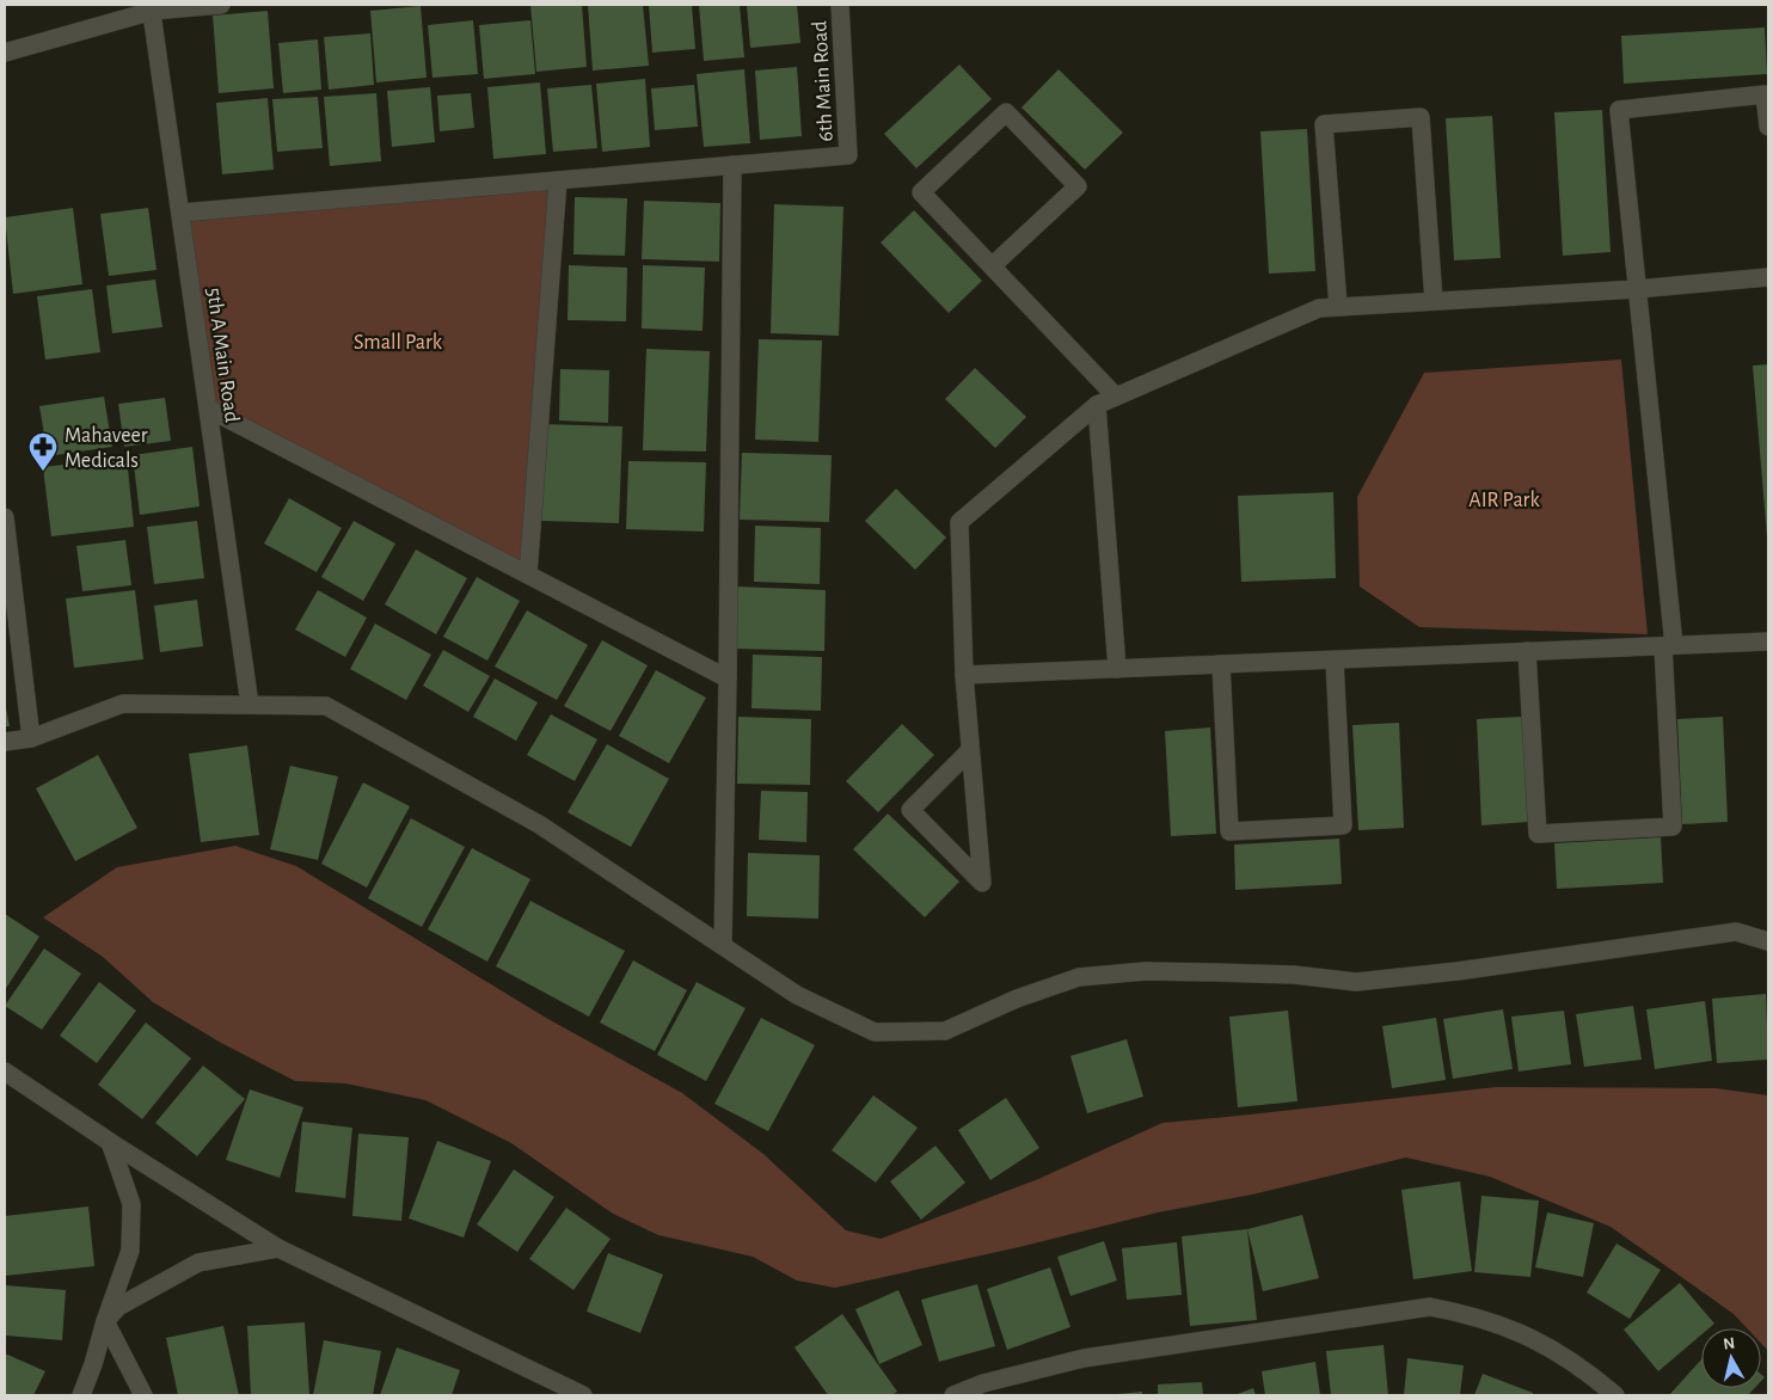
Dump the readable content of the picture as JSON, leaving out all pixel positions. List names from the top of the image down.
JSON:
{
  "streets": {
    "street": ["6th Main Road", "5th A Main Road"]
  },
  "parks": ["Small Park", "AIR Park"],
  "places": {
    "pharmacy": ["Mahaveer Medicals"]
  },
  "north": "top"
}
